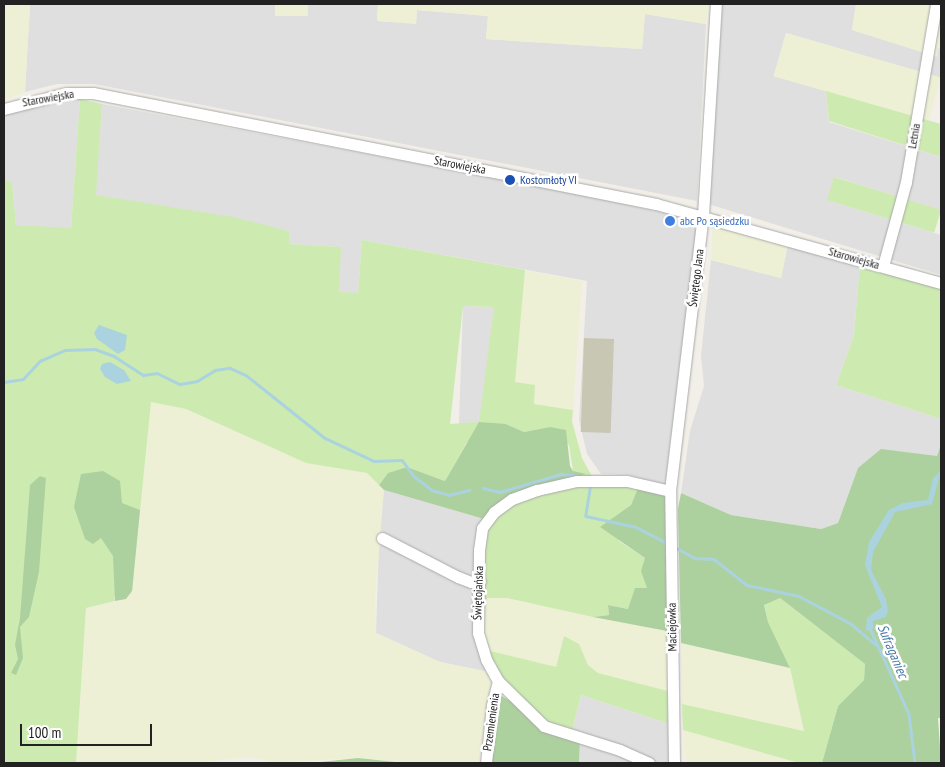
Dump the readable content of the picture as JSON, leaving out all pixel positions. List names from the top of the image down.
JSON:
{
  "streets": {
    "street": [
      "Starowiejska",
      "Letnia",
      "Świętego Jana",
      "Świętojańska",
      "Maciejówka",
      "Przemienienia"
    ]
  },
  "crossings": [
    ["Starowiejska", "Letnia"],
    ["Starowiejska", "Świętego Jana"],
    ["Świętego Jana", "Świętojańska"],
    ["Świętego Jana", "Maciejówka"],
    ["Świętojańska", "Maciejówka"],
    ["Świętojańska", "Przemienienia"]
  ],
  "water": ["Sufraganiec"],
  "places": ["Kostomłoty VI", "abc Po sąsiedzku"],
  "scale_bar": "100 m"
}
